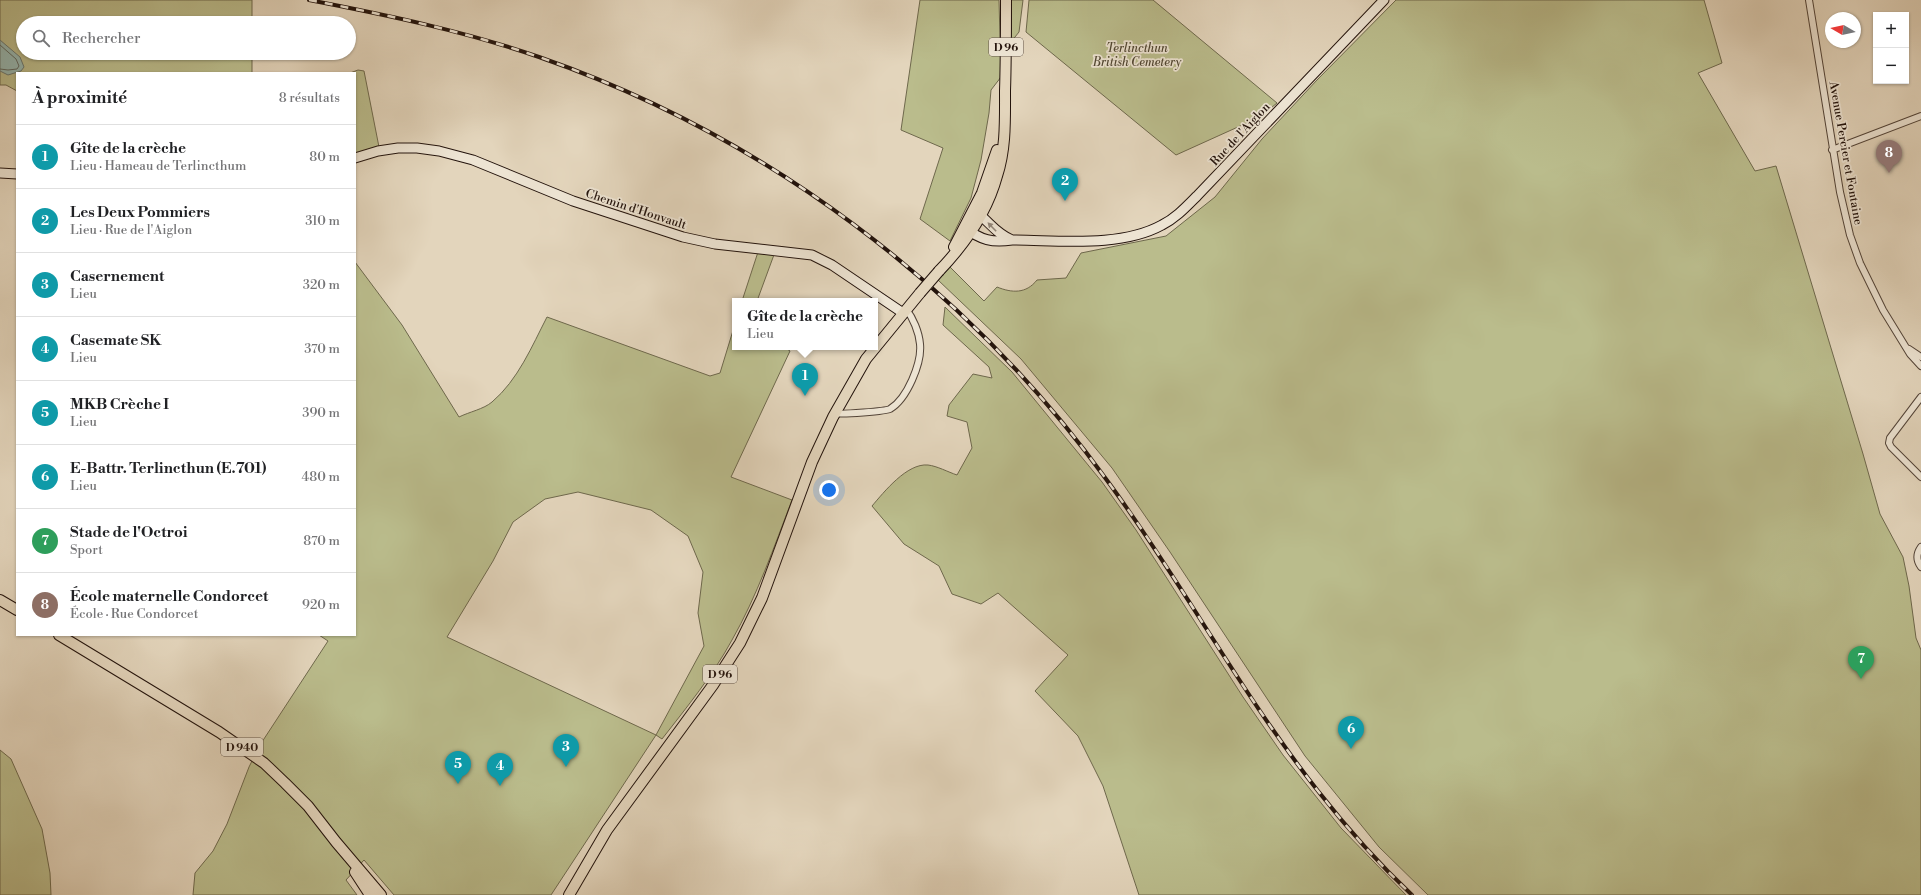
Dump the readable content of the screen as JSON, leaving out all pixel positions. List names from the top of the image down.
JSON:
{
  "streets": {
    "main road": ["D 96", "D 940"],
    "street": ["Rue de l'Aiglon", "Avenue Percier et Fontaine", "Chemin d'Honvault"]
  },
  "crossings": [
    ["D 96", "Rue de l'Aiglon"],
    ["D 96", "Chemin d'Honvault"]
  ],
  "parks": ["Terlincthun British Cemetery"],
  "north": "left",
  "page": {
    "map_buttons": ["+", "−"],
    "search": "Rechercher",
    "heading": ["À proximité", "8 résultats"],
    "list": [
      {
        "mark": "1",
        "name": "Gîte de la crèche",
        "note": "Lieu · Hameau de Terlincthum",
        "value": "80 m"
      },
      {
        "mark": "2",
        "name": "Les Deux Pommiers",
        "note": "Lieu · Rue de l'Aiglon",
        "value": "310 m"
      },
      {
        "mark": "3",
        "name": "Casernement",
        "note": "Lieu",
        "value": "320 m"
      },
      {
        "mark": "4",
        "name": "Casemate SK",
        "note": "Lieu",
        "value": "370 m"
      },
      {
        "mark": "5",
        "name": "MKB Crèche I",
        "note": "Lieu",
        "value": "390 m"
      },
      {
        "mark": "6",
        "name": "E-Battr. Terlincthun (E.701)",
        "note": "Lieu",
        "value": "480 m"
      },
      {
        "mark": "7",
        "name": "Stade de l'Octroi",
        "note": "Sport",
        "value": "870 m"
      },
      {
        "mark": "8",
        "name": "École maternelle Condorcet",
        "note": "École · Rue Condorcet",
        "value": "920 m"
      }
    ],
    "pins": [
      "8",
      "2",
      "1",
      "7",
      "6",
      "3",
      "5",
      "4"
    ],
    "popup": ["Gîte de la crèche", "Lieu"]
  }
}
